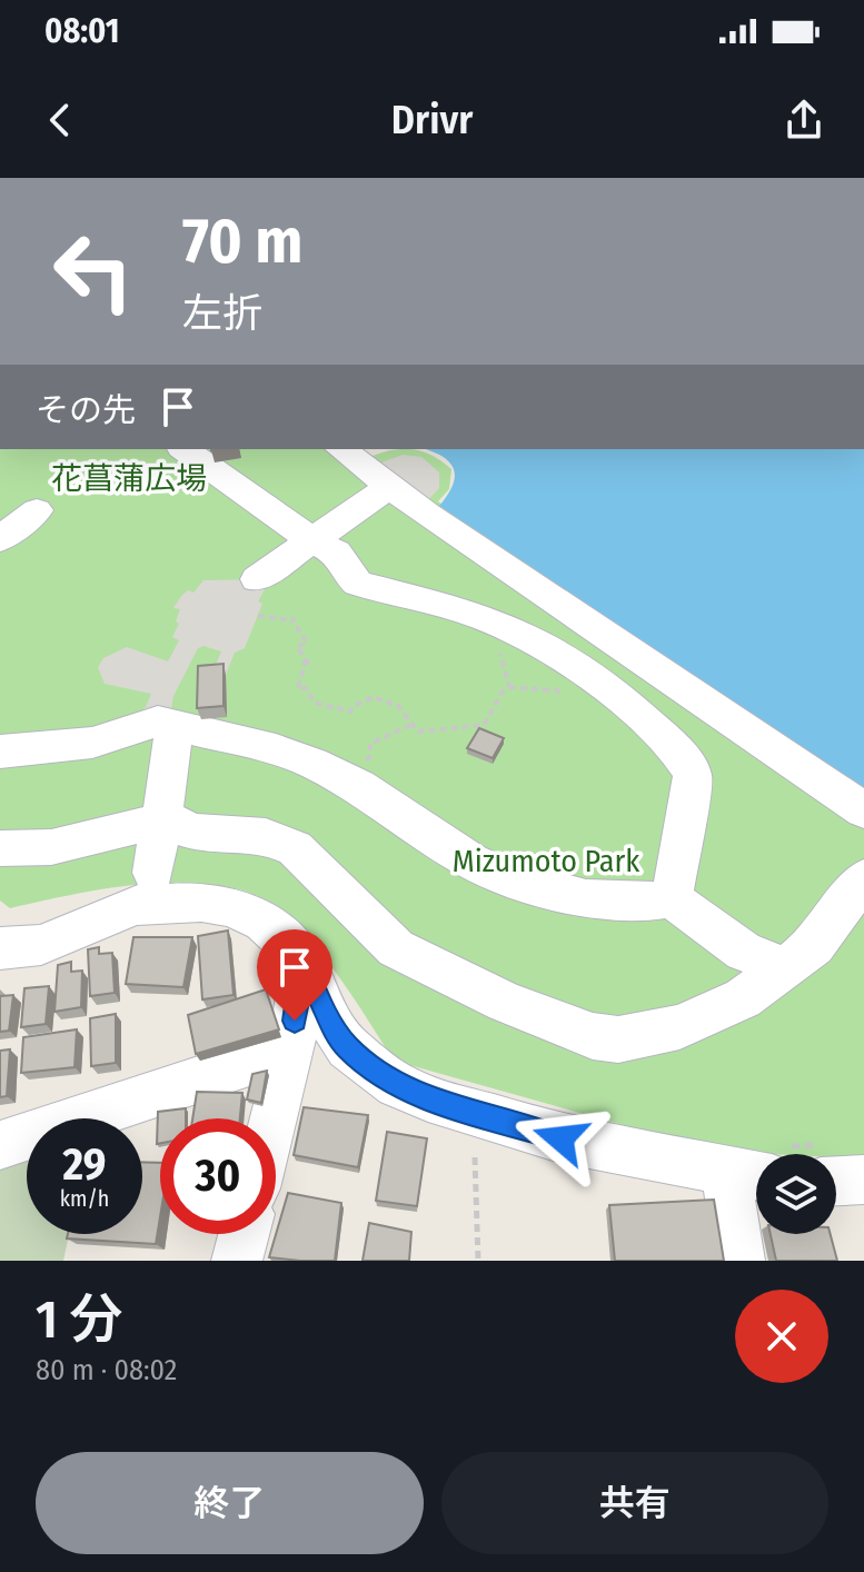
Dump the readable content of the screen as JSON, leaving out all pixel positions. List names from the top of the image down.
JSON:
{
  "parks": ["花菖蒲広場", "Mizumoto Park"],
  "page": {
    "status": "08:01",
    "header": "Drivr",
    "turn": ["70 m", "左折"],
    "then": "その先",
    "speed": "29 km/h",
    "limit": "30",
    "heading": ["1 分", "80 m · 08:02"],
    "buttons": ["終了", "共有"]
  }
}
